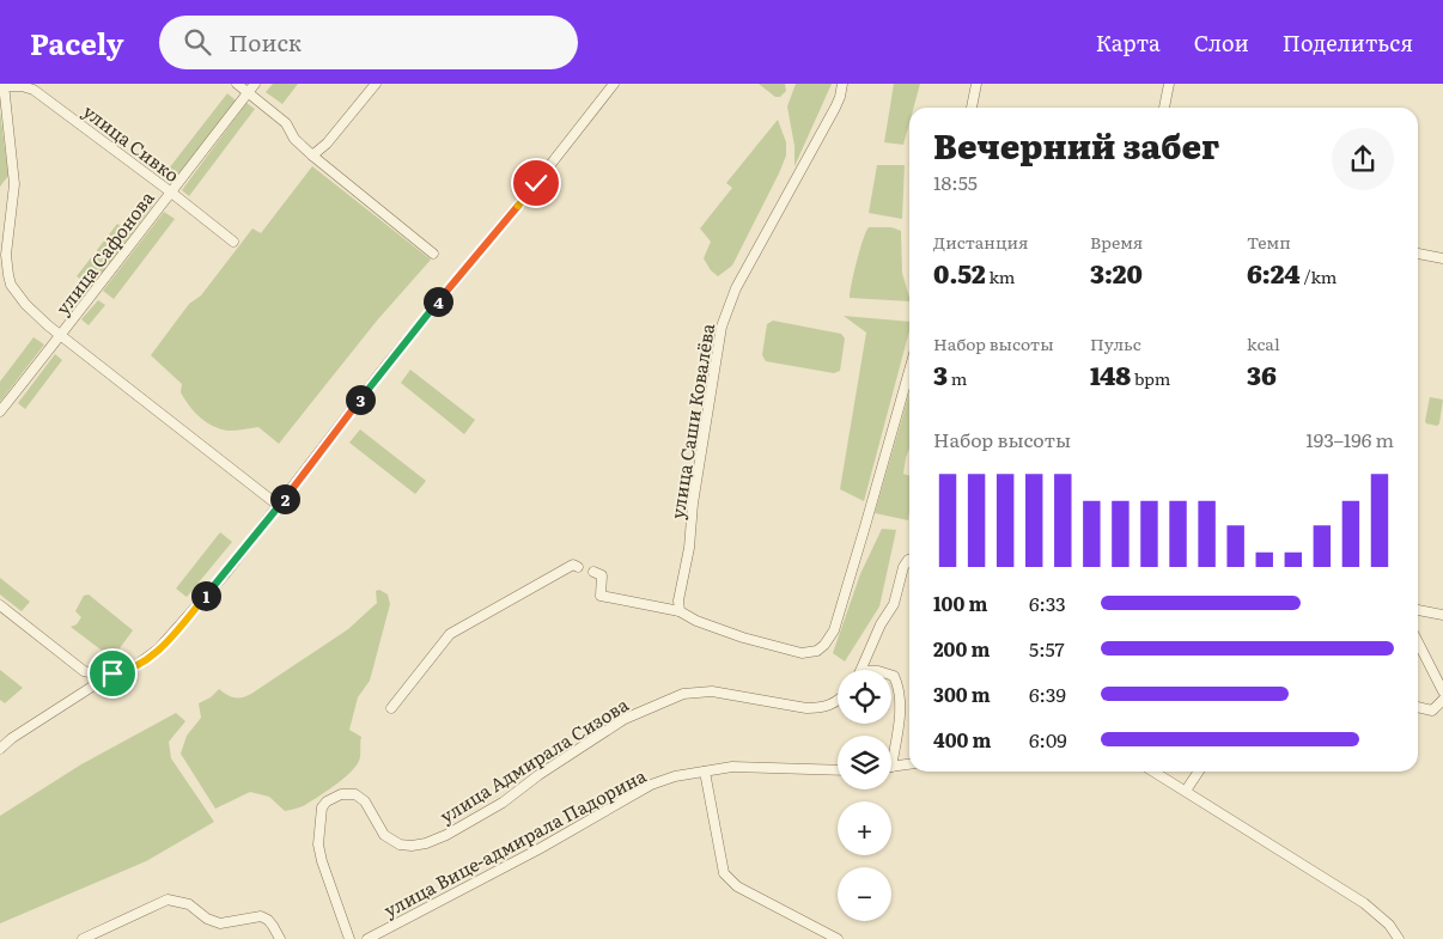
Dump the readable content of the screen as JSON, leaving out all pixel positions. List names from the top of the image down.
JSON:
{
  "streets": {
    "street": [
      "улица Сивко",
      "улица Сафонова",
      "улица Саши Ковалёва",
      "улица Адмирала Сизова",
      "улица Вице-адмирала Падорина"
    ]
  },
  "crossings": [
    ["улица Сивко", "улица Сафонова"]
  ],
  "page": {
    "header": "Pacely",
    "search": "Поиск",
    "nav": ["Карта", "Слои", "Поделиться"],
    "heading": ["Вечерний забег", "18:55"],
    "stats": [
      ["Дистанция", "0.52 km"],
      ["Время", "3:20"],
      ["Темп", "6:24 /km"],
      ["Набор высоты", "3 m"],
      ["Пульс", "148 bpm"],
      ["kcal", "36"]
    ],
    "pins": [
      "4",
      "3",
      "2",
      "1"
    ],
    "chart": ["Набор высоты", "193–196 m"],
    "list": [
      {
        "name": "100 m",
        "note": "6:33"
      },
      {
        "name": "200 m",
        "note": "5:57"
      },
      {
        "name": "300 m",
        "note": "6:39"
      },
      {
        "name": "400 m",
        "note": "6:09"
      }
    ],
    "map_buttons": ["+", "−"]
  }
}
